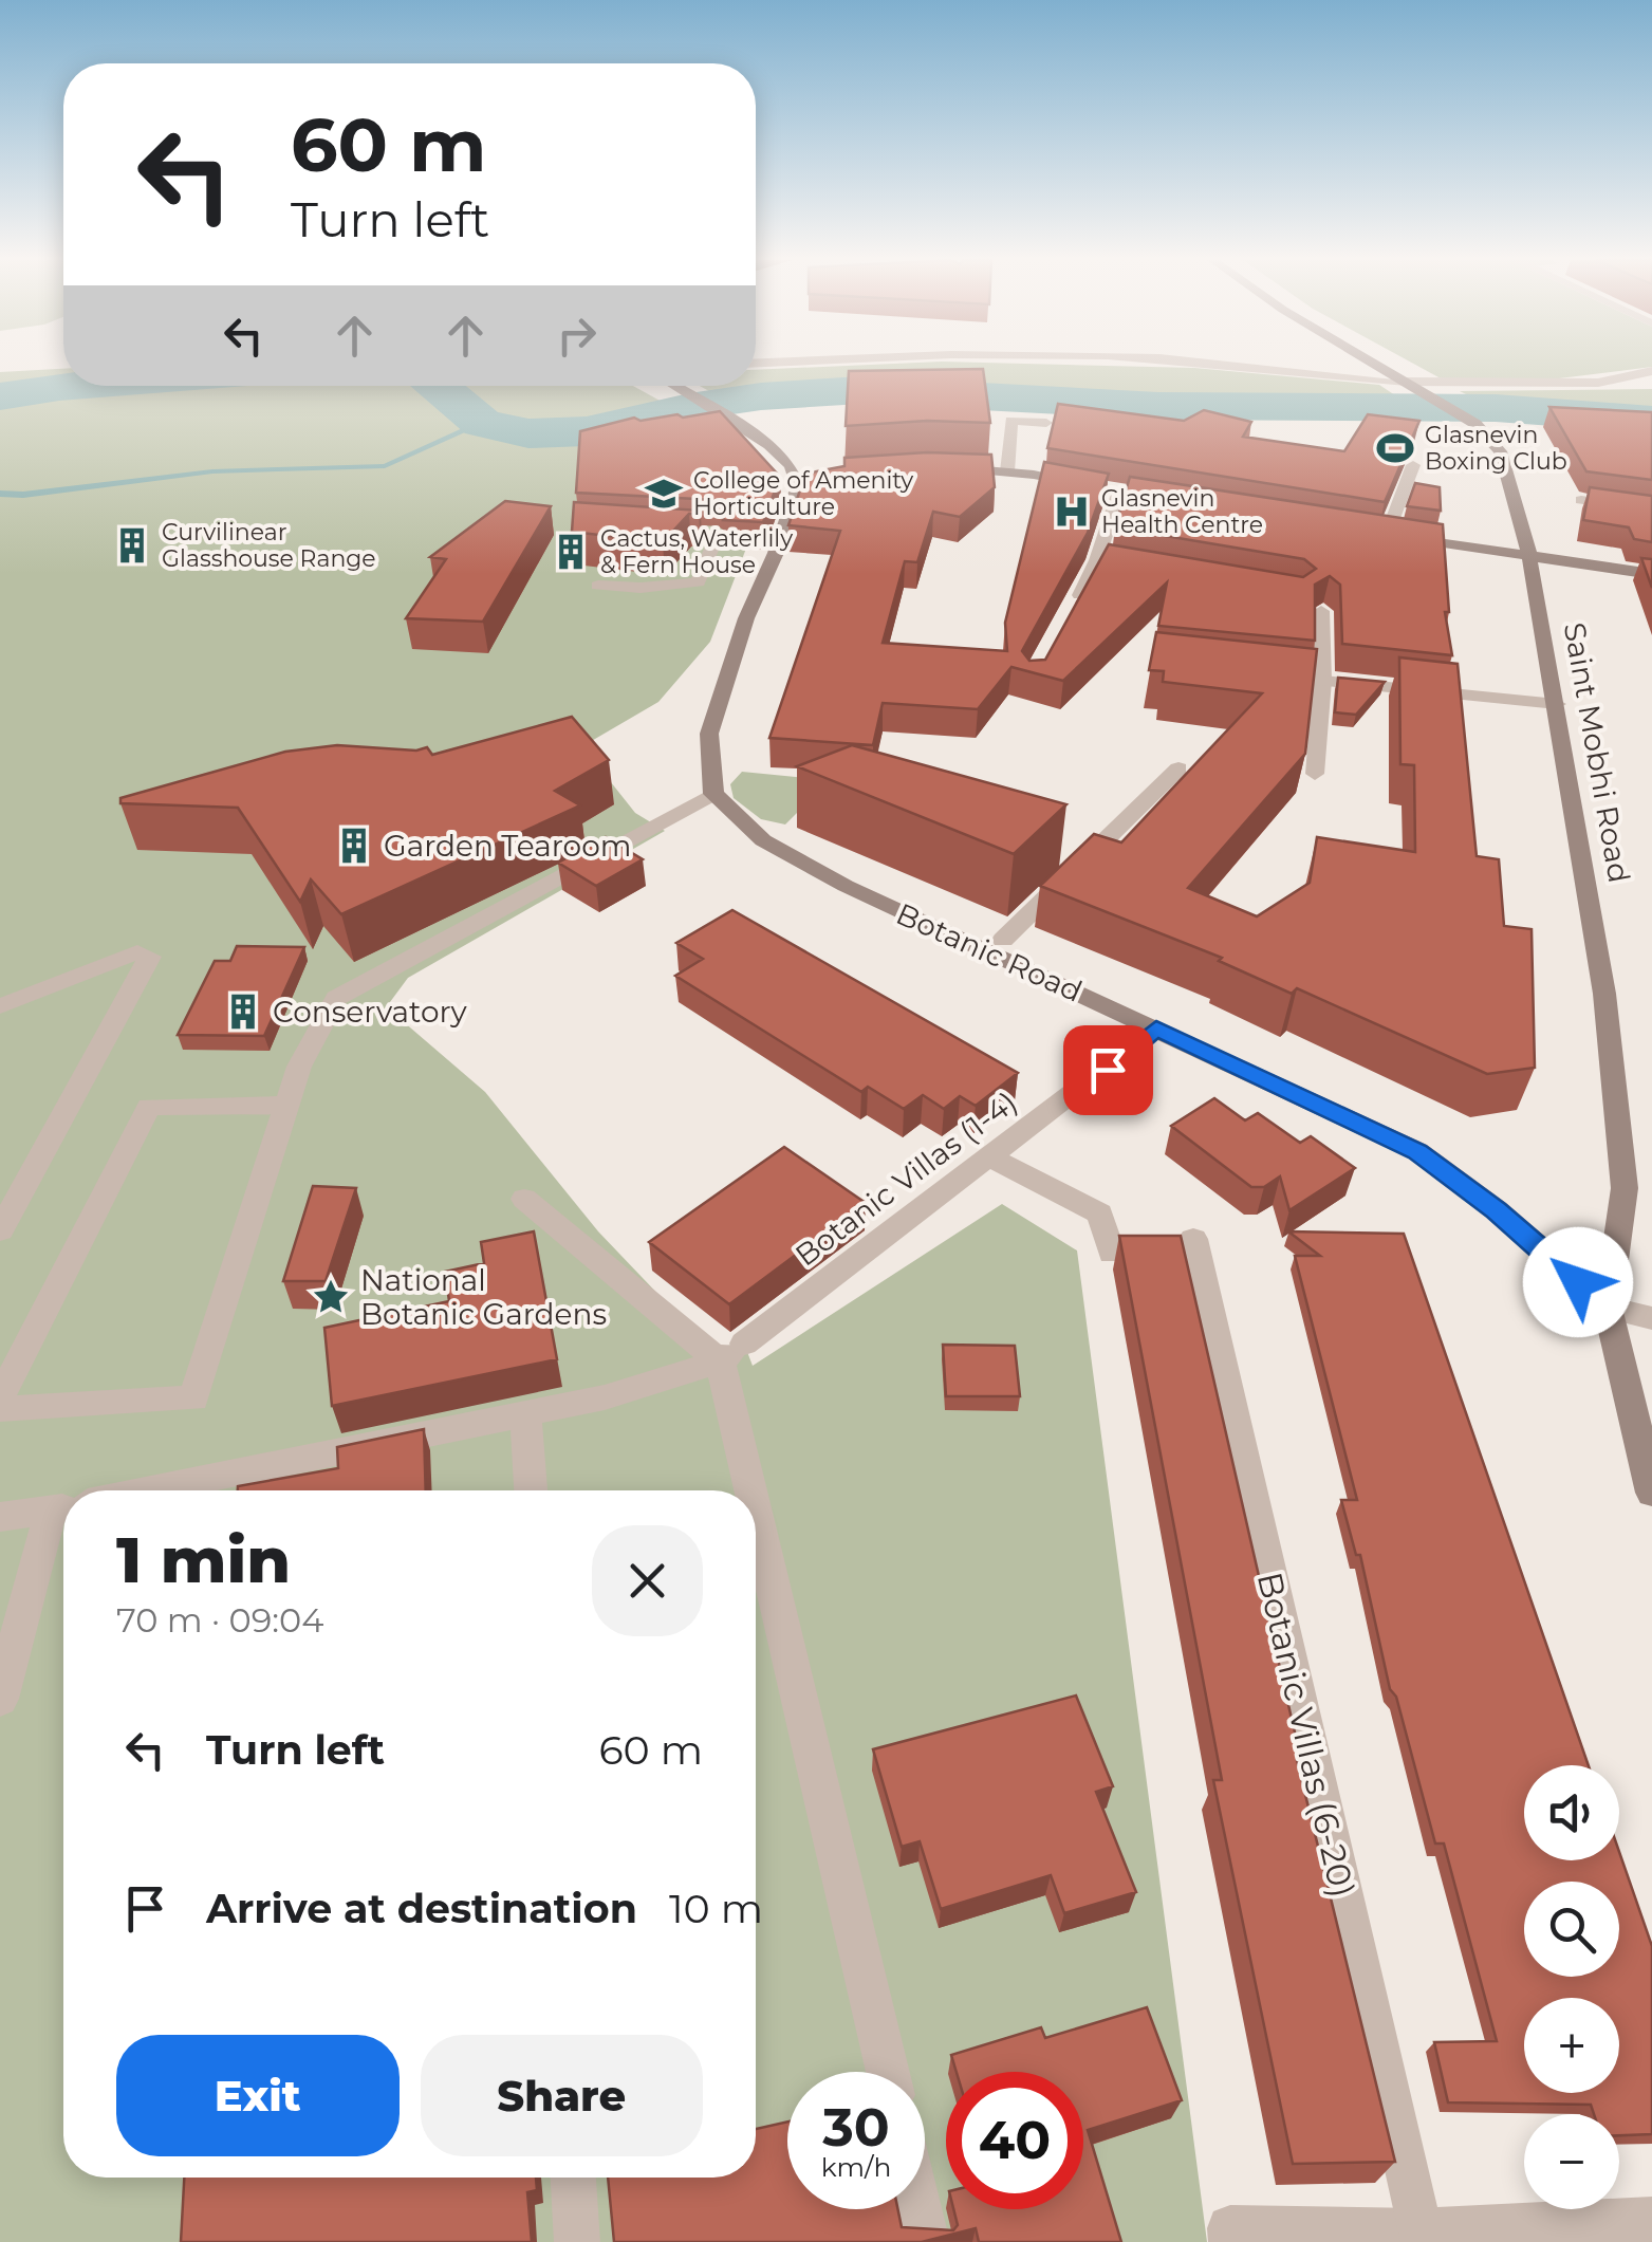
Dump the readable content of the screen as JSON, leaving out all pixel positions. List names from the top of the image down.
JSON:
{
  "streets": {
    "street": [
      "Saint Mobhi Road",
      "Botanic Road",
      "Botanic Villas (1-4)",
      "Botanic Villas (6-20)"
    ]
  },
  "crossings": [
    ["Saint Mobhi Road", "Botanic Road"],
    ["Botanic Road", "Botanic Villas (1-4)"]
  ],
  "places": {
    "sports": ["Glasnevin Boxing Club"],
    "school or university": ["College of Amenity Horticulture"],
    "hospital": ["Glasnevin Health Centre"],
    "building": [
      "Curvilinear Glasshouse Range",
      "Cactus, Waterlily & Fern House",
      "Garden Tearoom",
      "Conservatory"
    ],
    "place": ["National Botanic Gardens"]
  },
  "page": {
    "turn": ["60 m", "Turn left"],
    "heading": ["1 min", "70 m · 09:04"],
    "list": [
      {
        "name": "Turn left",
        "value": "60 m"
      },
      {
        "name": "Arrive at destination",
        "value": "10 m"
      }
    ],
    "map_buttons": ["+", "−"],
    "buttons": ["Exit", "Share"],
    "speed": "30 km/h",
    "limit": "40"
  }
}
